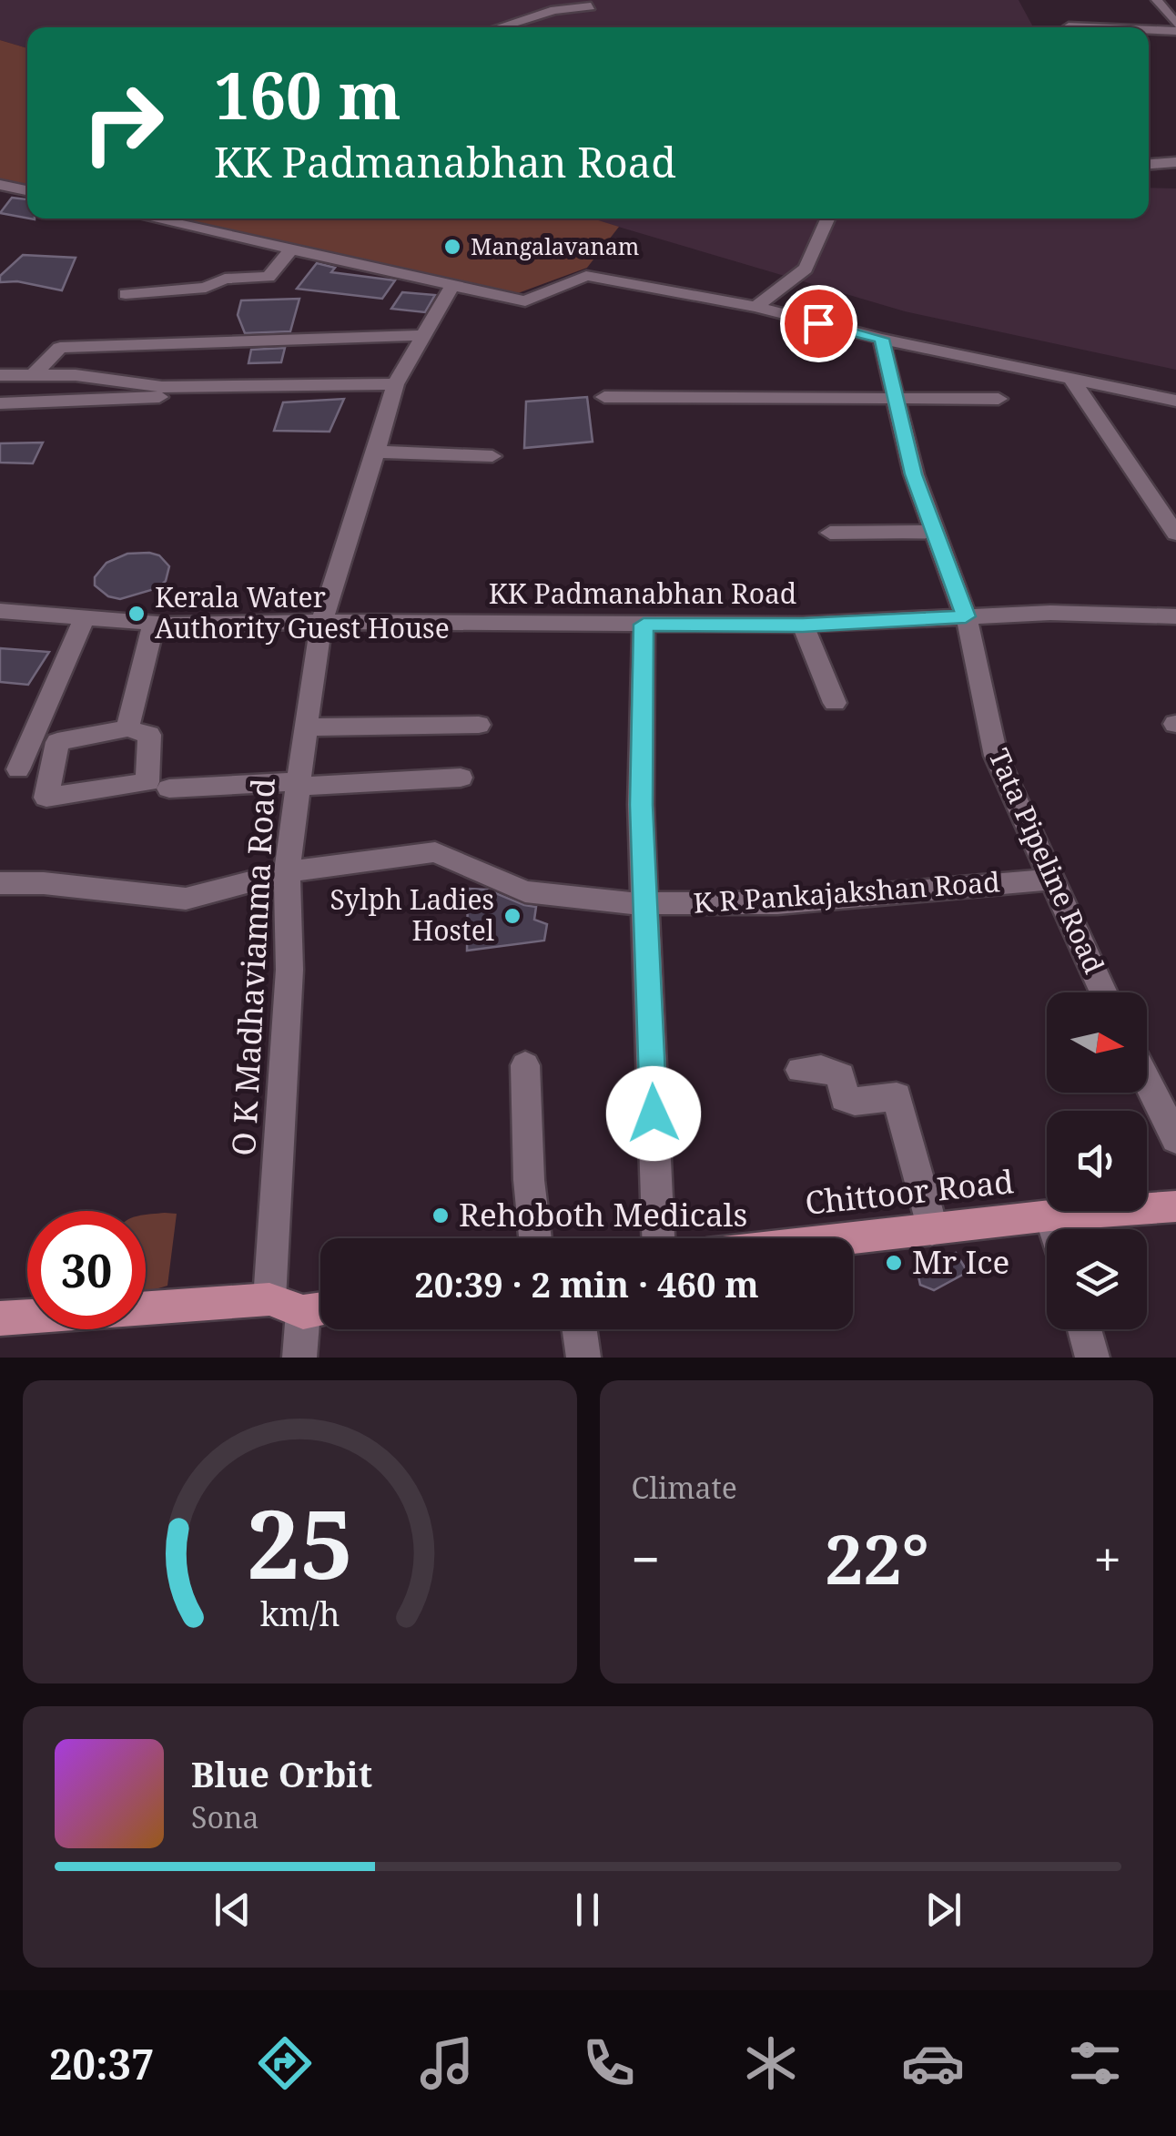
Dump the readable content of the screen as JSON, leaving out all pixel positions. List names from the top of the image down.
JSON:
{
  "streets": {
    "main road": ["Chittoor Road"],
    "street": [
      "KK Padmanabhan Road",
      "Tata Pipeline Road",
      "K R Pankajakshan Road",
      "O K Madhaviamma Road"
    ]
  },
  "crossings": [
    ["KK Padmanabhan Road", "Tata Pipeline Road"],
    ["KK Padmanabhan Road", "O K Madhaviamma Road"],
    ["Tata Pipeline Road", "K R Pankajakshan Road"],
    ["K R Pankajakshan Road", "O K Madhaviamma Road"]
  ],
  "places": [
    "Mangalavanam",
    "Kerala Water Authority Guest House",
    "Sylph Ladies Hostel",
    "Rehoboth Medicals",
    "Mr Ice"
  ],
  "north": "right",
  "page": {
    "turn": ["160 m", "KK Padmanabhan Road"],
    "limit": "30",
    "trip": "20:39 · 2 min · 460 m",
    "tile": "Climate",
    "heat": ["−", "22°", "+"],
    "song": ["Blue Orbit", "Sona"],
    "tabs": "20:37",
    "gauge": ["25", "km/h"]
  }
}
